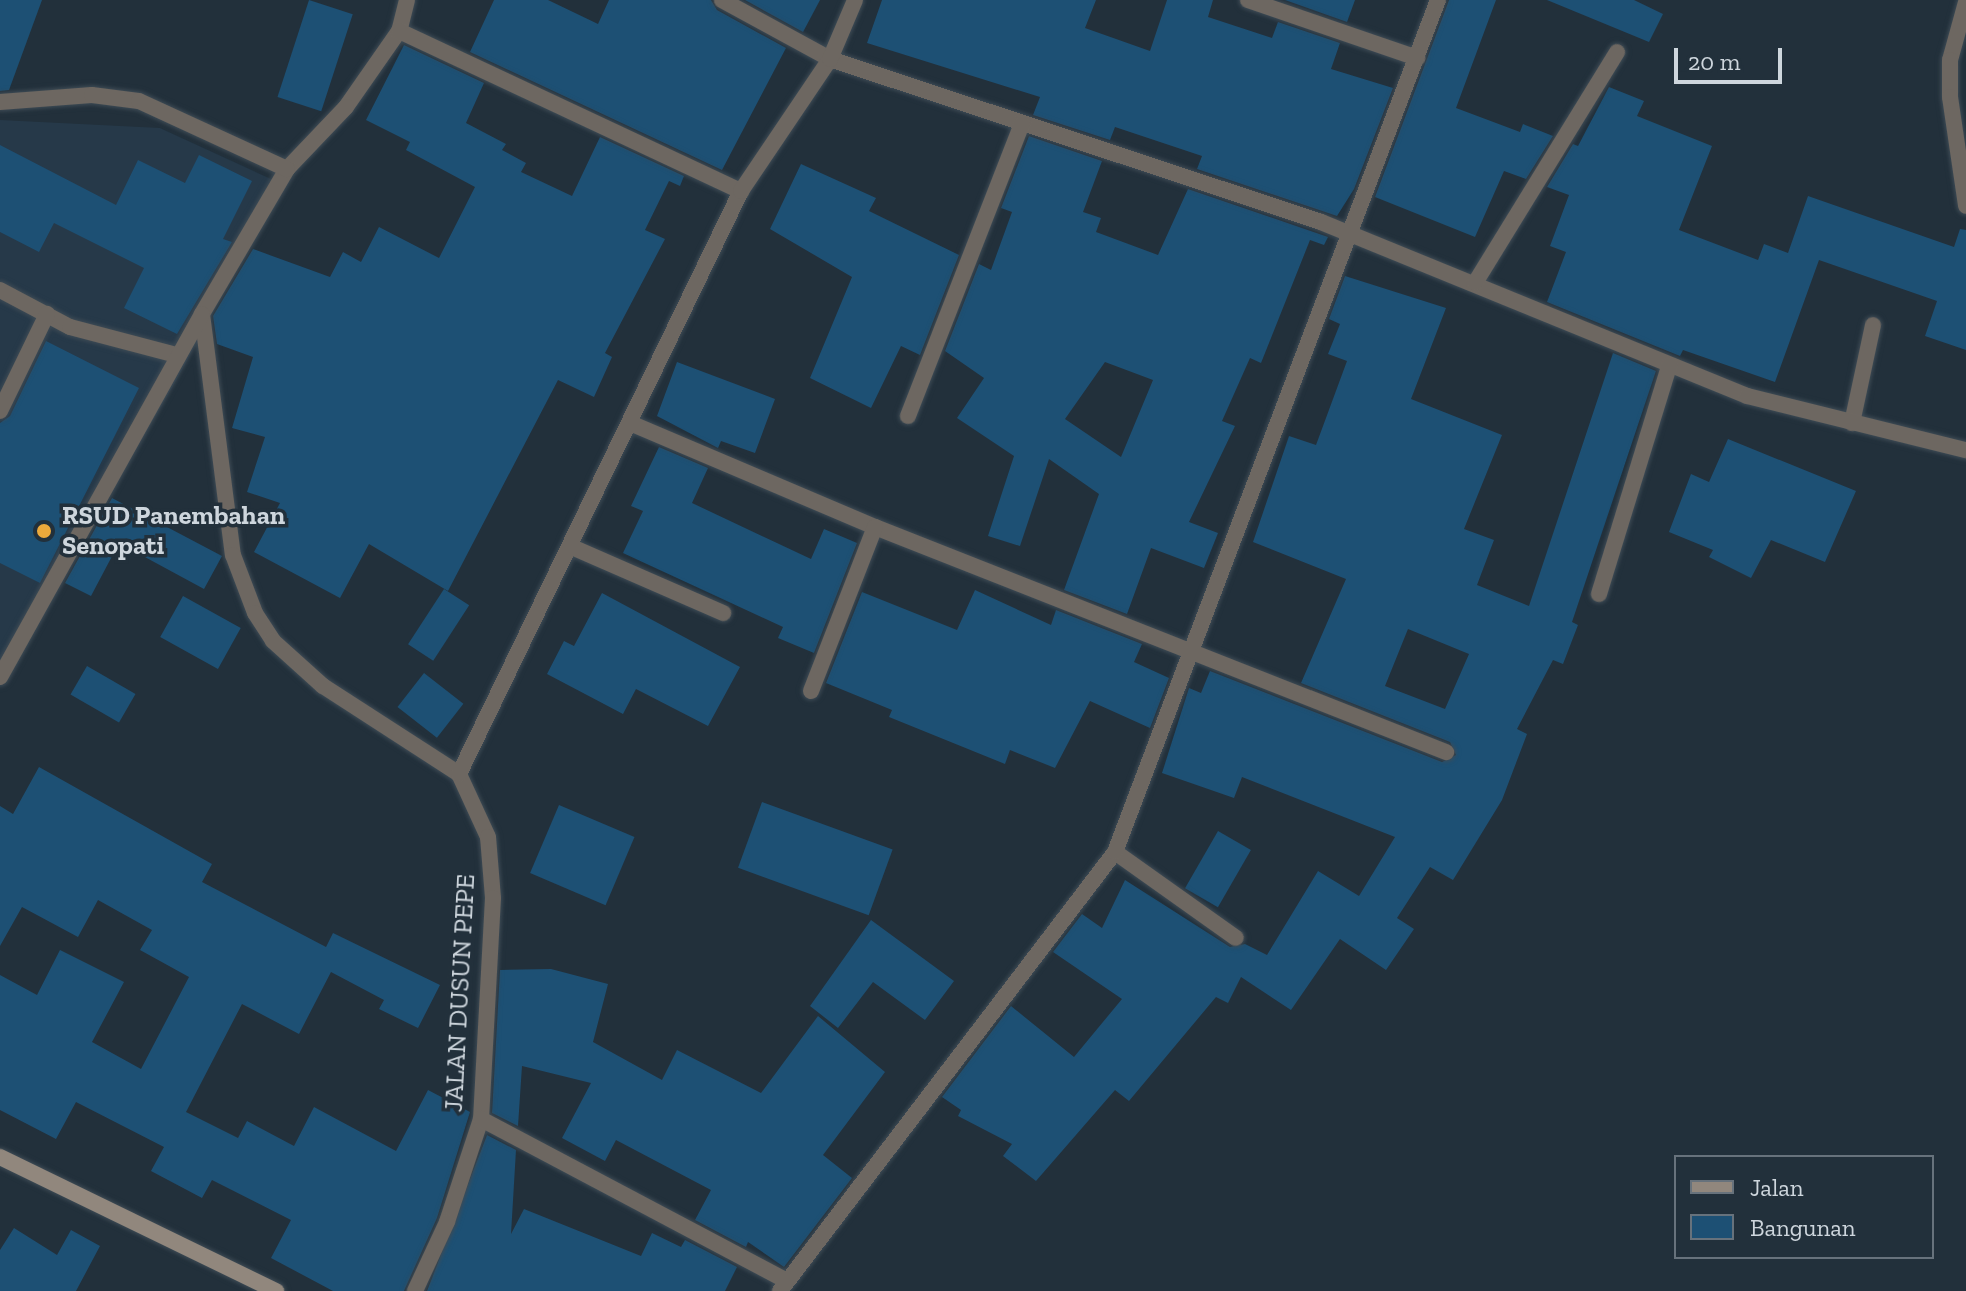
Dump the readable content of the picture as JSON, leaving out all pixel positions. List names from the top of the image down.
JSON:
{
  "streets": {
    "street": ["JALAN DUSUN PEPE"]
  },
  "places": ["RSUD Panembahan Senopati"],
  "legend": ["Jalan", "Bangunan"],
  "scale_bar": "20 m"
}
